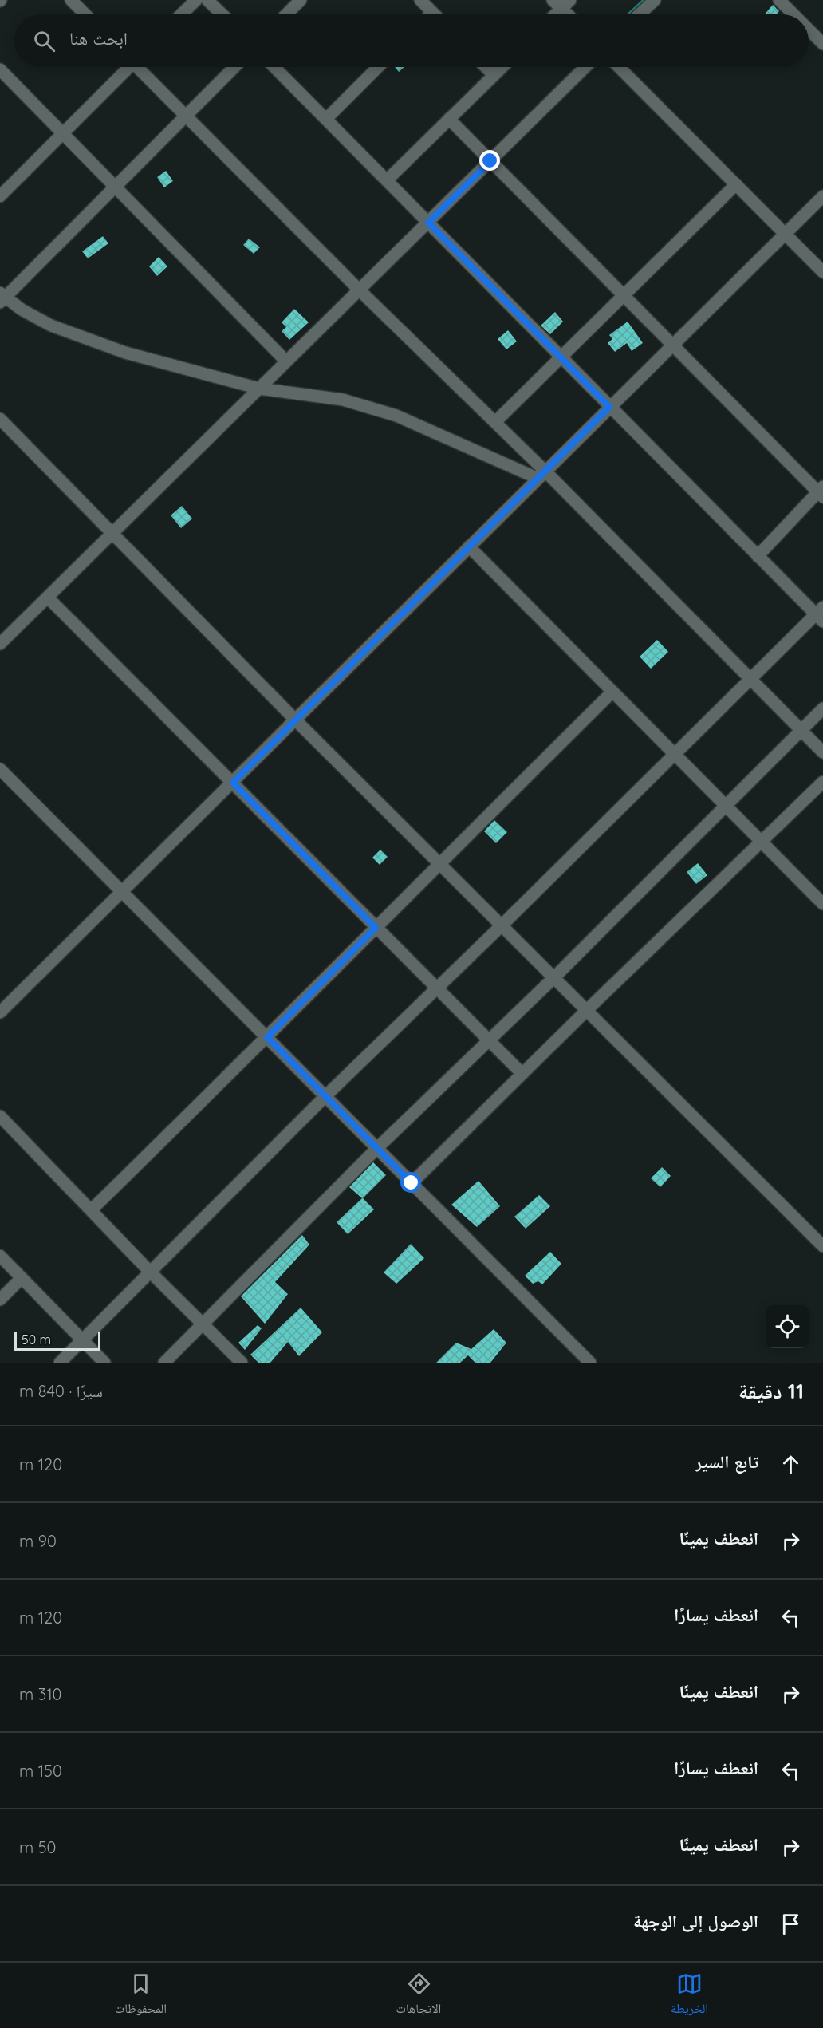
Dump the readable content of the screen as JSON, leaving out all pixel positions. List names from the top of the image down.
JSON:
{
  "scale_bar": "50 m",
  "page": {
    "search": "ابحث هنا",
    "scale": "50 m",
    "heading": ["11 دقيقة", "سيرًا · 840 m"],
    "list": [
      ["تابع السير", "120 m"],
      ["انعطف يمينًا", "90 m"],
      ["انعطف يسارًا", "120 m"],
      ["انعطف يمينًا", "310 m"],
      ["انعطف يسارًا", "150 m"],
      ["انعطف يمينًا", "50 m"],
      "الوصول إلى الوجهة"
    ],
    "nav": ["الخريطة", "الاتجاهات", "المحفوظات"]
  }
}
